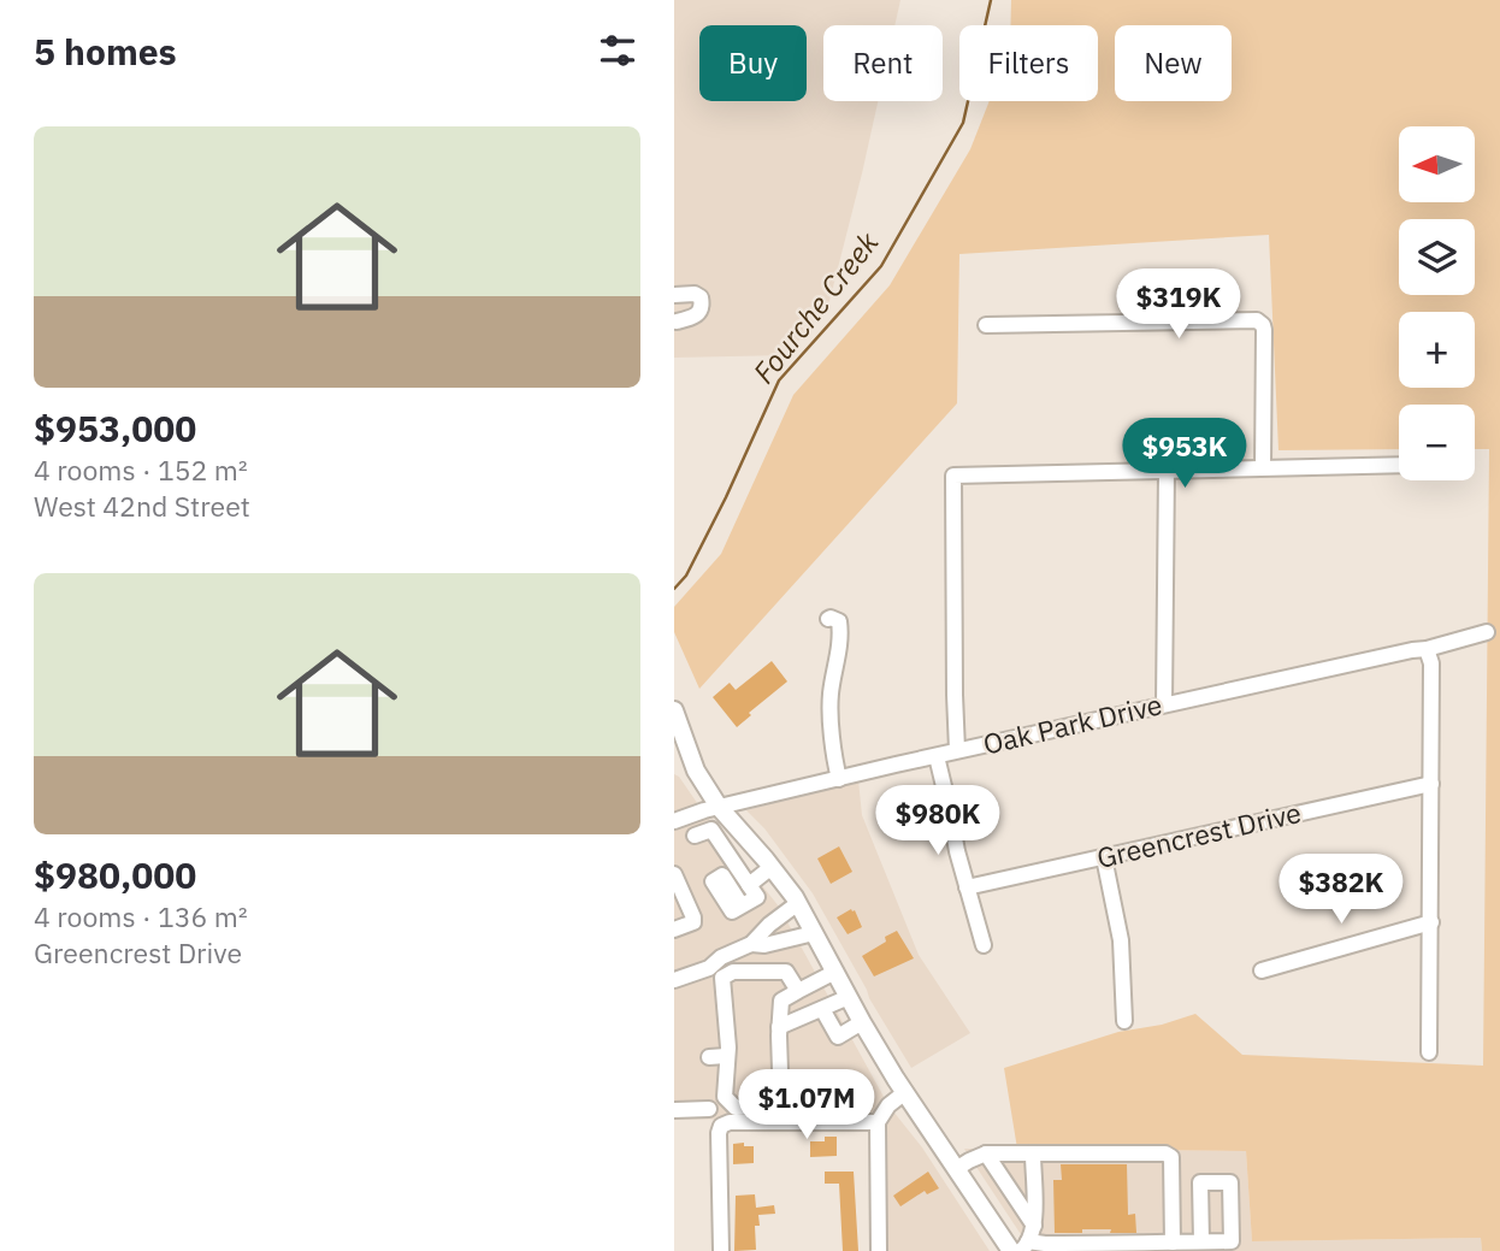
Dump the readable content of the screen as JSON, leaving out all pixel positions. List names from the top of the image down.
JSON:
{
  "streets": {
    "street": ["Oak Park Drive", "Greencrest Drive"]
  },
  "water": ["Fourche Creek"],
  "north": "left",
  "page": {
    "heading": "5 homes",
    "chip": [
      "Buy",
      "Rent",
      "Filters",
      "New"
    ],
    "list": [
      {
        "name": "$953,000",
        "note": "4 rooms · 152 m² · West 42nd Street"
      },
      {
        "name": "$980,000",
        "note": "4 rooms · 136 m² · Greencrest Drive"
      }
    ],
    "map_buttons": ["+", "−"],
    "price": [
      "$319K",
      "$953K",
      "$980K",
      "$382K",
      "$1.07M"
    ]
  }
}
